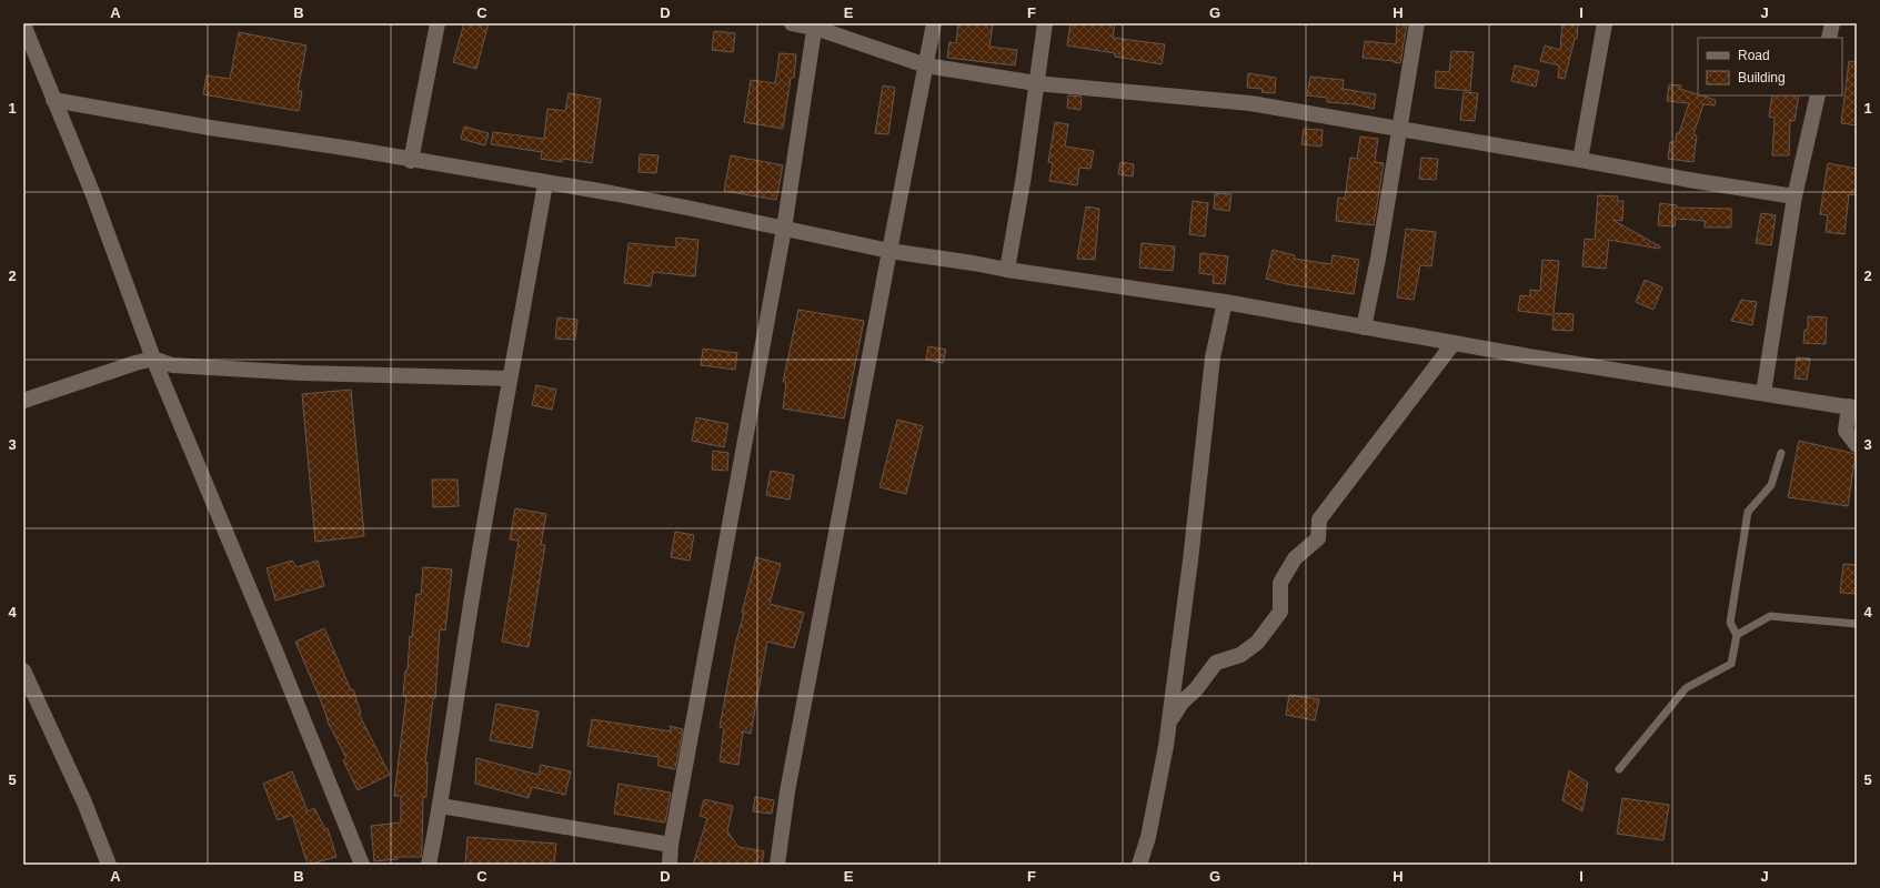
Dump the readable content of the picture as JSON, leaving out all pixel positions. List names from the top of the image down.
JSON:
{
  "legend": ["Road", "Building"],
  "grid": {
    "columns": [
      "A",
      "B",
      "C",
      "D",
      "E",
      "F",
      "G",
      "H",
      "I",
      "J"
    ],
    "rows": [
      "1",
      "2",
      "3",
      "4",
      "5"
    ]
  }
}
